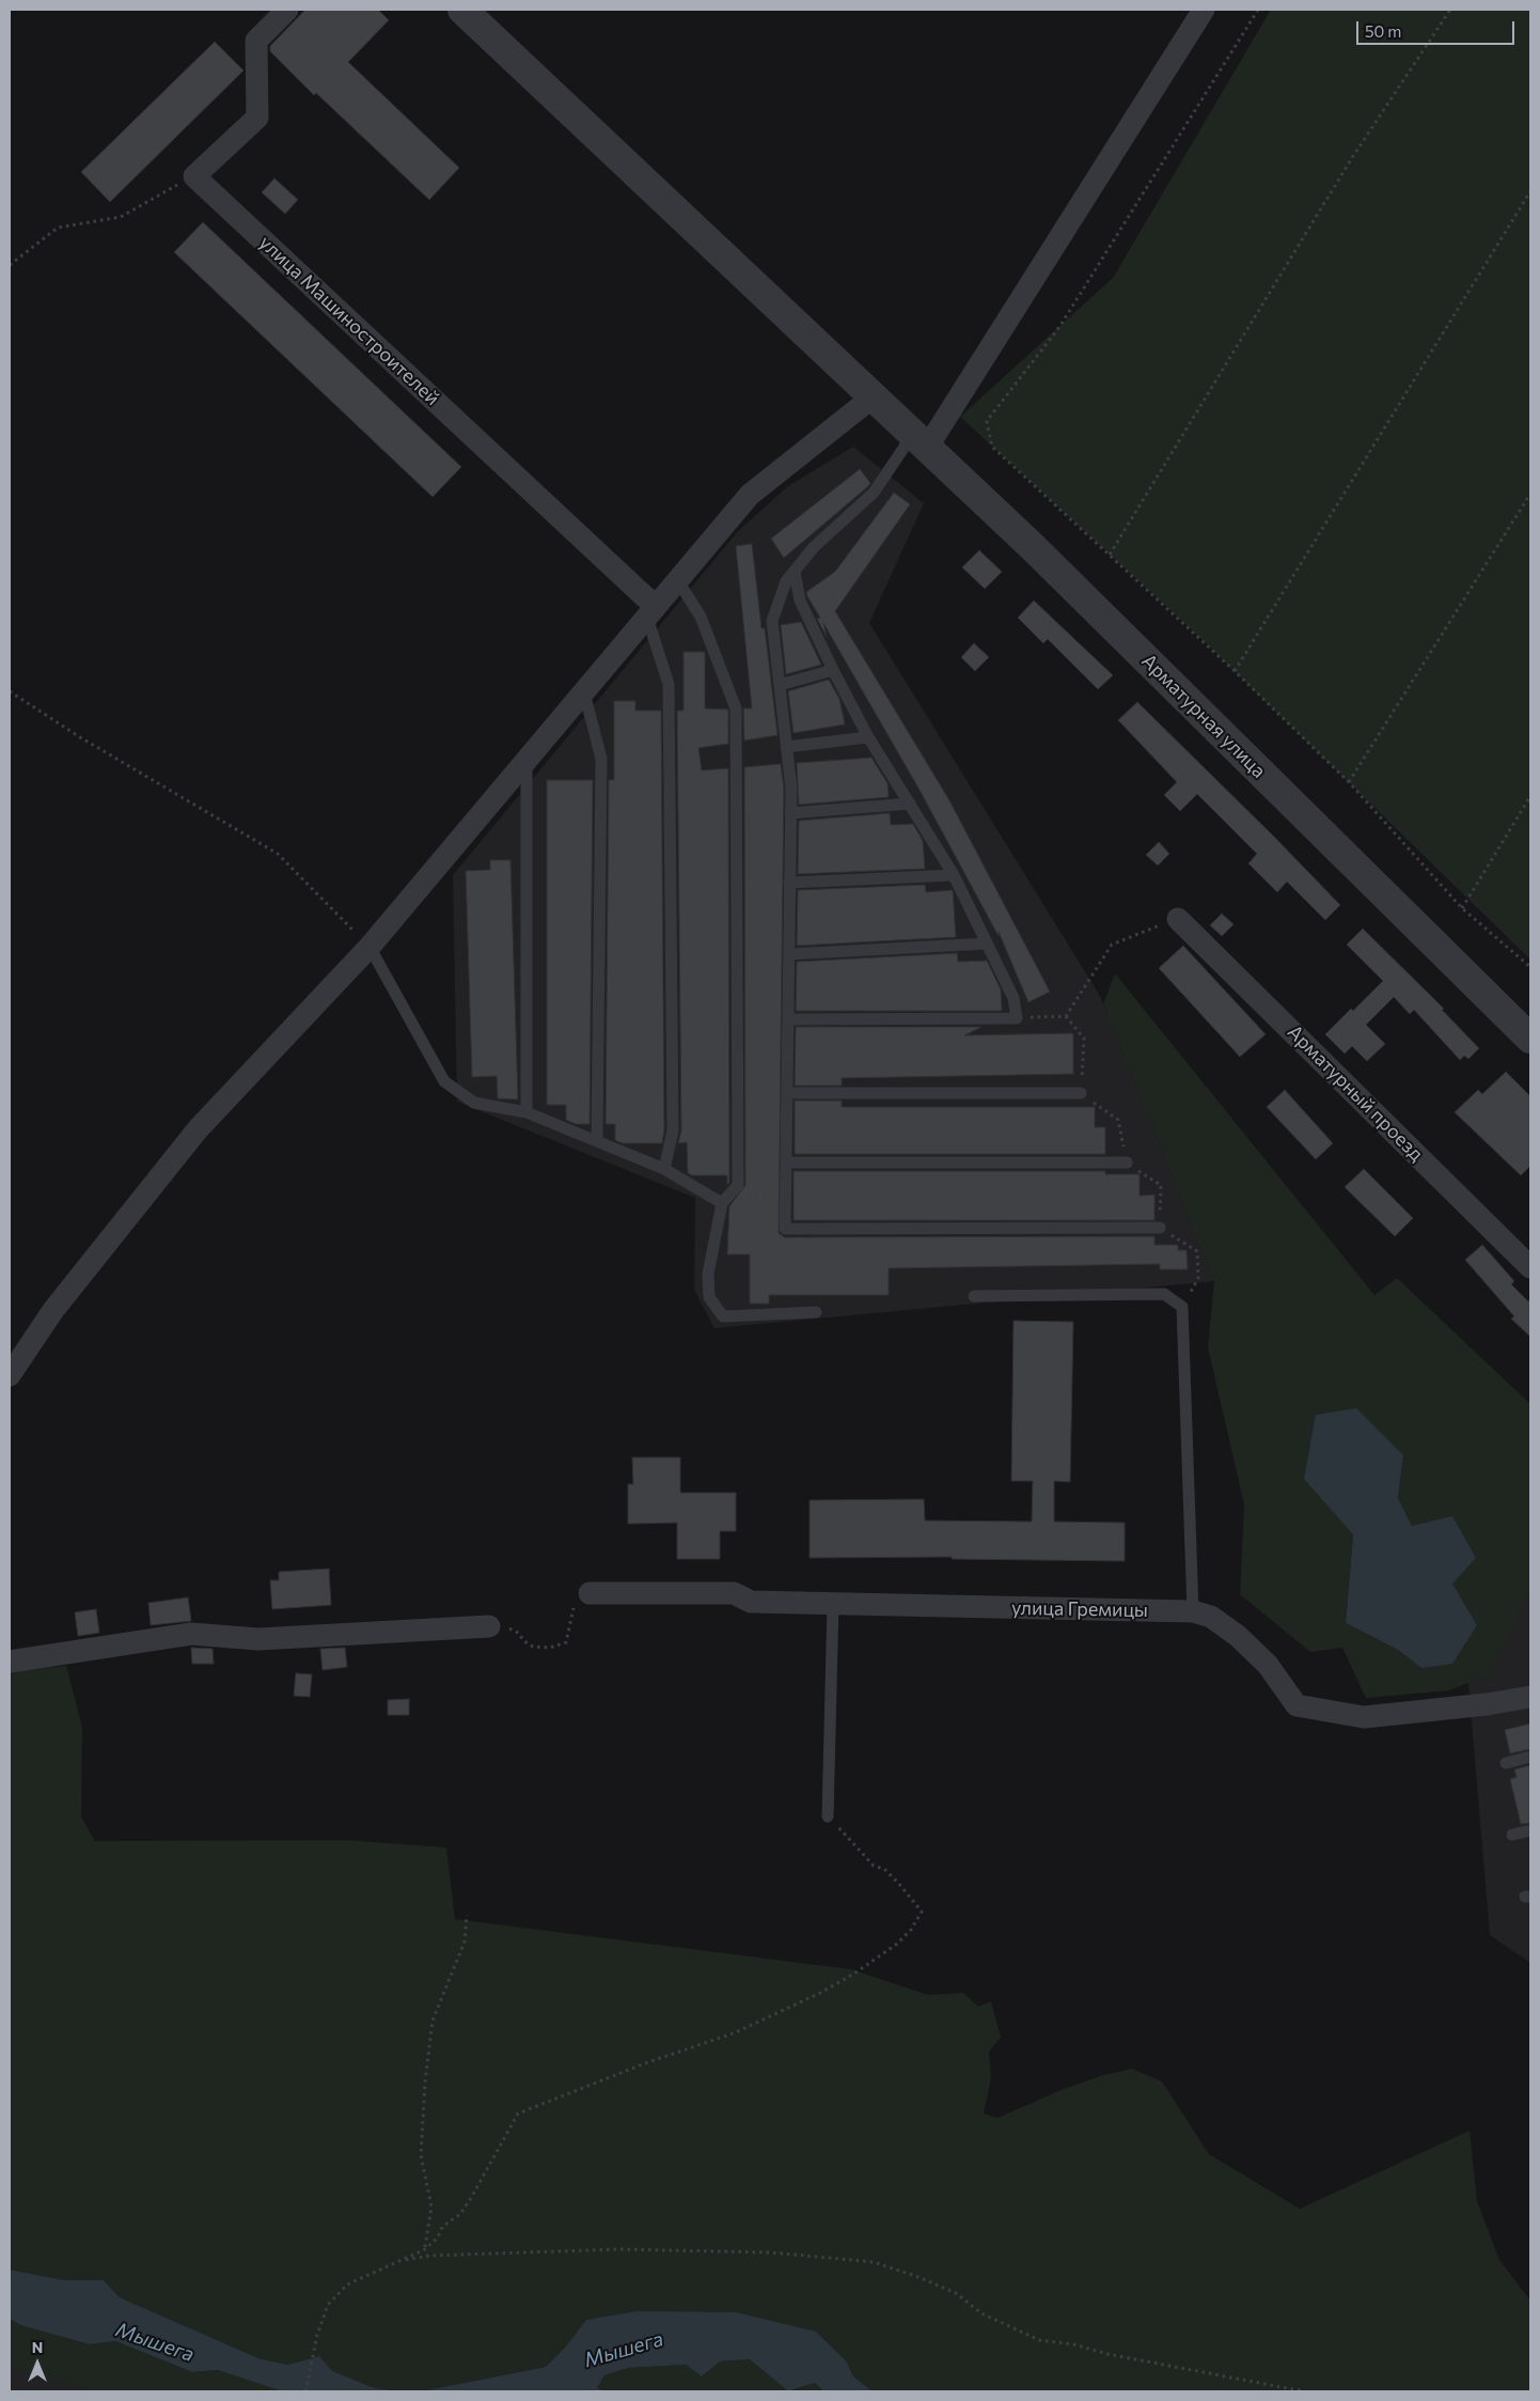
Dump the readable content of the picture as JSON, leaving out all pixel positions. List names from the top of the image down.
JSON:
{
  "streets": {
    "street": [
      "улица Машиностроителей",
      "Арматурная улица",
      "Арматурный проезд",
      "улица Гремицы"
    ]
  },
  "water": ["Мышега"],
  "scale_bar": "50 m",
  "north": "top"
}
